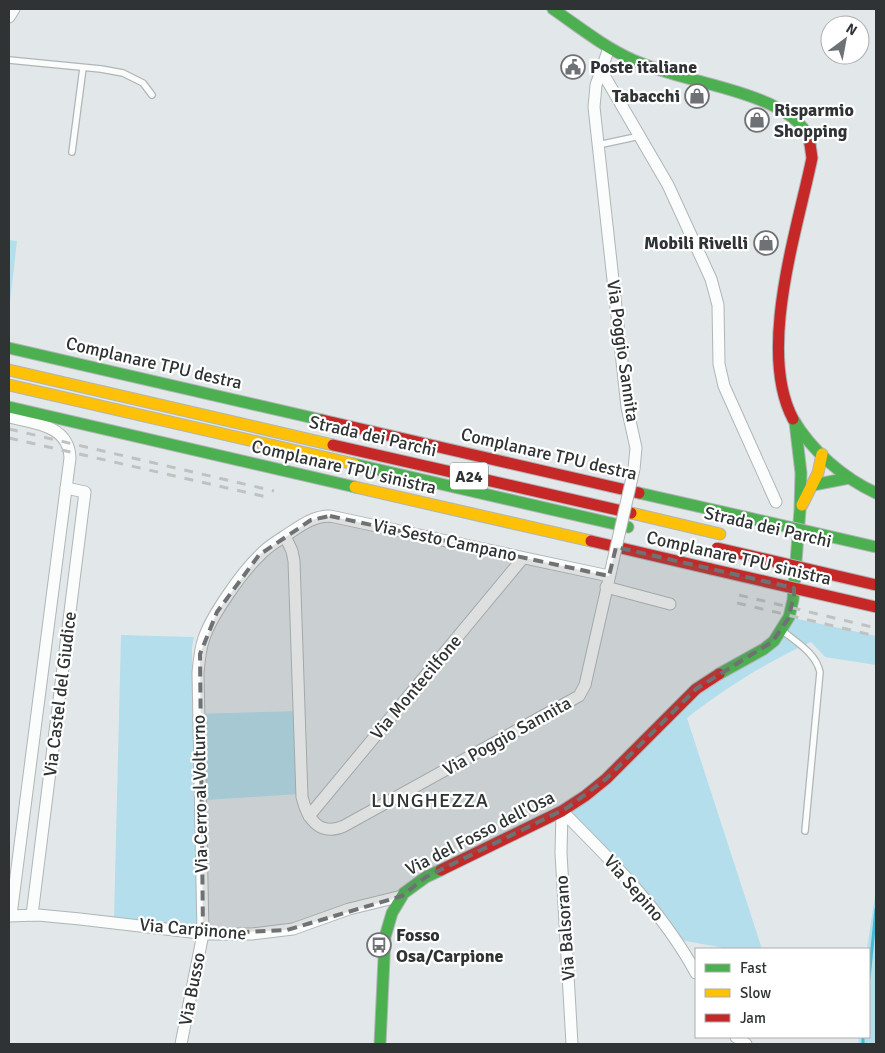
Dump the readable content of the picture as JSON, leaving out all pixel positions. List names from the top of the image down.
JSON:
{
  "streets": {
    "main road": [
      "Complanare TPU destra",
      "Strada dei Parchi",
      "Complanare TPU sinistra",
      "A24",
      "Via del Fosso dell'Osa"
    ],
    "street": [
      "Via Poggio Sannita",
      "Via Sesto Campano",
      "Via Montecilfone",
      "Via Castel del Giudice",
      "Via Cerro al Volturno",
      "Via Sepino",
      "Via Balsorano",
      "Via Carpinone",
      "Via Busso"
    ]
  },
  "crossings": [
    ["Via Poggio Sannita", "Via Sesto Campano"],
    ["Via Poggio Sannita", "Via Montecilfone"],
    ["Via Sesto Campano", "Via Montecilfone"],
    ["Via Sesto Campano", "Via Cerro al Volturno"],
    ["Via Castel del Giudice", "Via Carpinone"],
    ["Via Cerro al Volturno", "Via Carpinone"],
    ["Via Cerro al Volturno", "Via Busso"],
    ["Via del Fosso dell'Osa", "Via Sepino"],
    ["Via del Fosso dell'Osa", "Via Balsorano"],
    ["Via del Fosso dell'Osa", "Via Carpinone"],
    ["Via Sepino", "Via Balsorano"],
    ["Via Carpinone", "Via Busso"]
  ],
  "districts": ["LUNGHEZZA"],
  "places": {
    "public building": ["Poste italiane"],
    "shop": ["Tabacchi", "Risparmio Shopping", "Mobili Rivelli"],
    "bus stop": ["Fosso Osa/Carpione"]
  },
  "legend": ["Fast", "Slow", "Jam"],
  "north": "top right"
}
